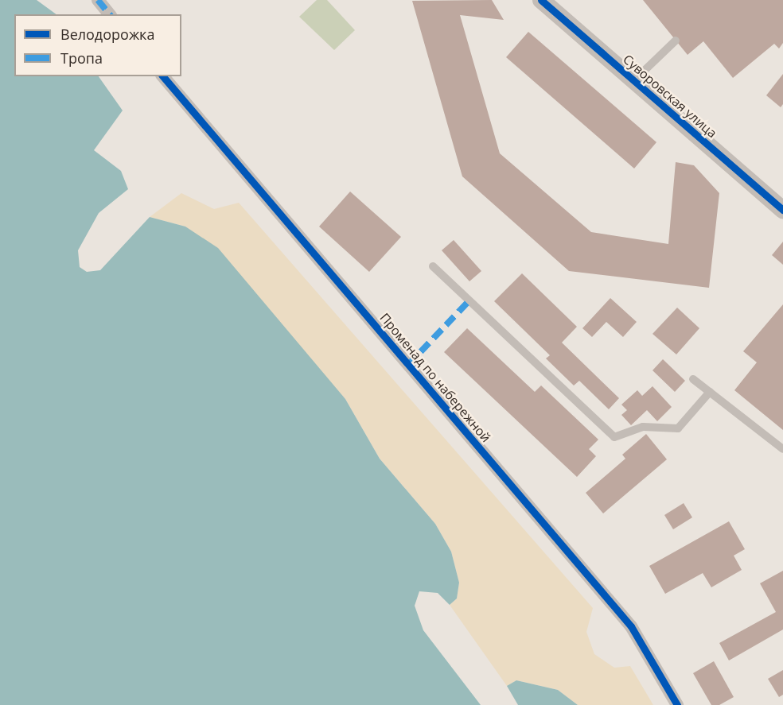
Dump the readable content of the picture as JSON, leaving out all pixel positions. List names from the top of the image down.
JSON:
{
  "streets": {
    "street": ["Суворовская улица", "Променад по набережной"]
  },
  "legend": ["Велодорожка", "Тропа"]
}
